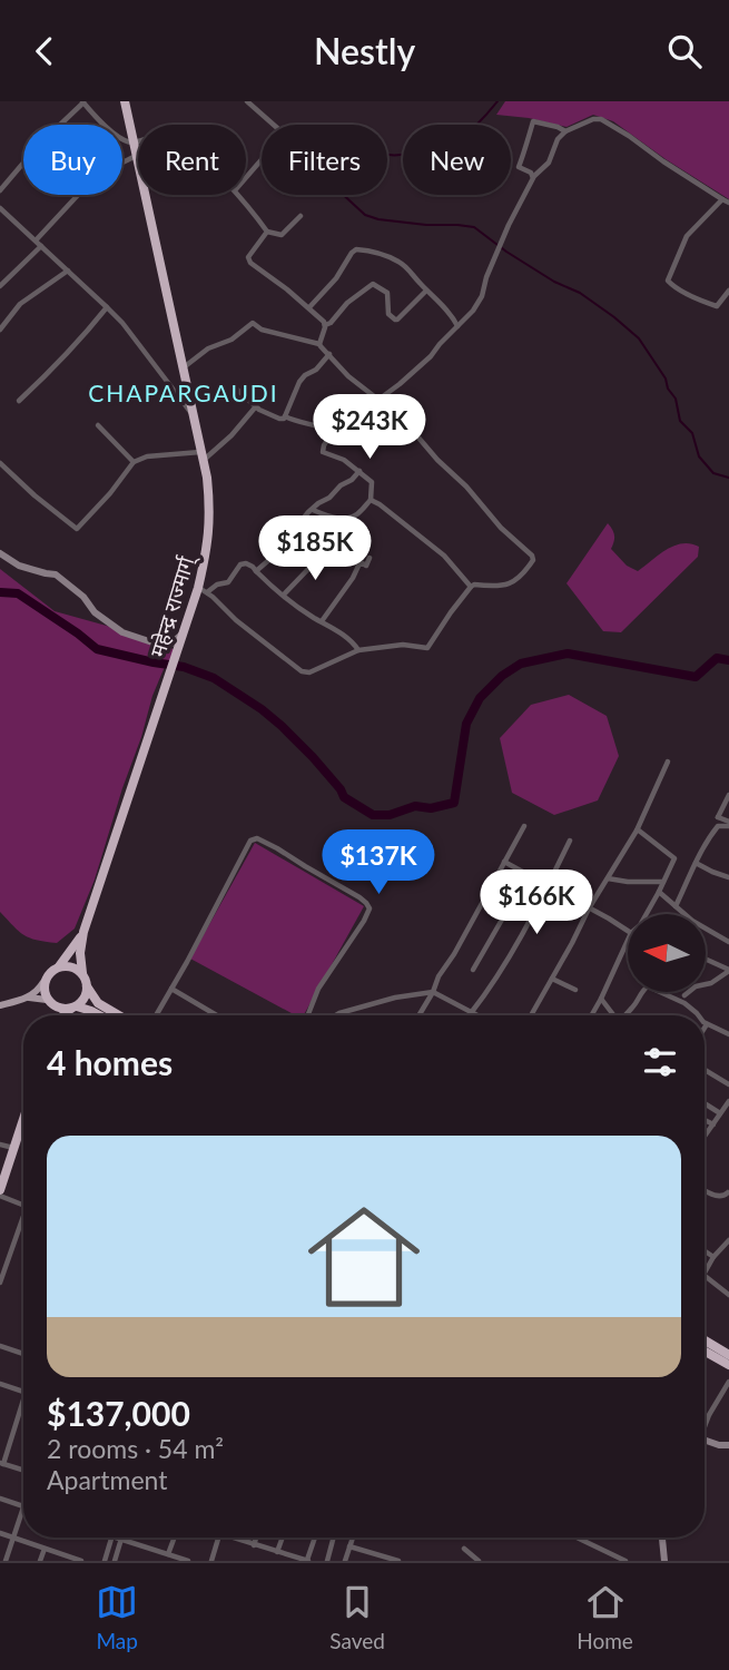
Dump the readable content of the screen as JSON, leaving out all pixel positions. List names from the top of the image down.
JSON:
{
  "streets": {
    "highway": ["महेन्द्र राज्मार्ग्"]
  },
  "districts": ["CHAPARGAUDI"],
  "north": "left",
  "page": {
    "header": "Nestly",
    "chip": [
      "Buy",
      "Rent",
      "Filters",
      "New"
    ],
    "price": [
      "$243K",
      "$185K",
      "$137K",
      "$166K"
    ],
    "heading": "4 homes",
    "list": [
      {
        "name": "$137,000",
        "note": "2 rooms · 54 m² · Apartment"
      }
    ],
    "tabs": ["Map", "Saved", "Home"]
  }
}
